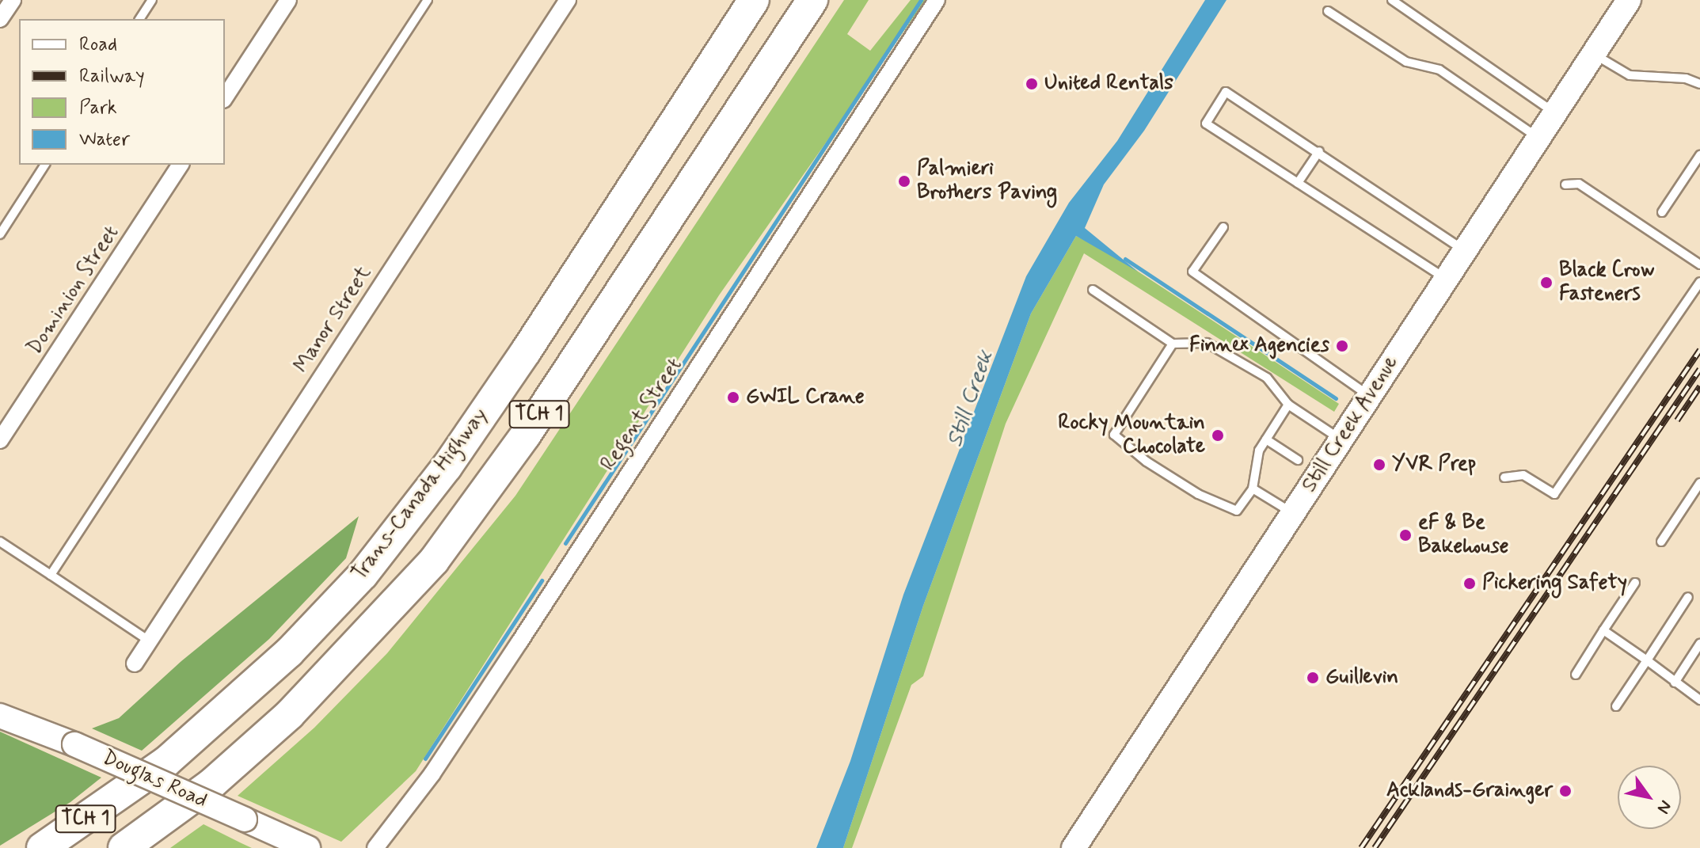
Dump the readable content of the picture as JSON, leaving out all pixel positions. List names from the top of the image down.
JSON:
{
  "streets": {
    "highway": ["TCH 1", "Trans-Canada Highway"],
    "street": [
      "Dominion Street",
      "Manor Street",
      "Regent Street",
      "Still Creek Avenue",
      "Douglas Road"
    ]
  },
  "water": ["Still Creek"],
  "places": [
    "United Rentals",
    "Palmieri Brothers Paving",
    "Black Crow Fasteners",
    "Finnex Agencies",
    "GWIL Crane",
    "Rocky Mountain Chocolate",
    "YVR Prep",
    "eF & Be Bakehouse",
    "Pickering Safety",
    "Guillevin",
    "Acklands-Grainger"
  ],
  "legend": [
    "Road",
    "Railway",
    "Park",
    "Water"
  ],
  "north": "bottom right"
}
